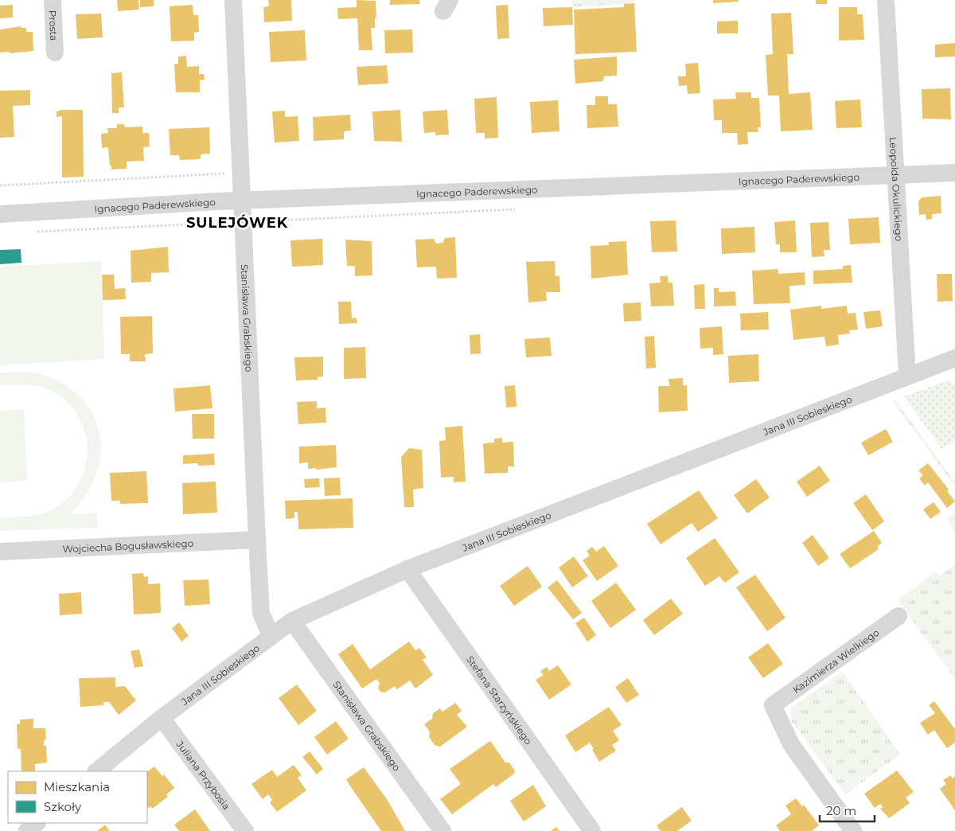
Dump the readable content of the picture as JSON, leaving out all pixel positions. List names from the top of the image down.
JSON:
{
  "streets": {
    "street": [
      "Prosta",
      "Ignacego Paderewskiego",
      "Leopolda Okulickiego",
      "Stanisława Grabskiego",
      "Jana III Sobieskiego",
      "Wojciecha Bogusławskiego",
      "Kazimierza Wielkiego",
      "Stefana Starzyńskiego",
      "Juliana Przybosia"
    ]
  },
  "crossings": [
    ["Ignacego Paderewskiego", "Leopolda Okulickiego"],
    ["Ignacego Paderewskiego", "Stanisława Grabskiego"],
    ["Leopolda Okulickiego", "Jana III Sobieskiego"],
    ["Stanisława Grabskiego", "Jana III Sobieskiego"],
    ["Stanisława Grabskiego", "Wojciecha Bogusławskiego"],
    ["Jana III Sobieskiego", "Stefana Starzyńskiego"],
    ["Jana III Sobieskiego", "Juliana Przybosia"]
  ],
  "districts": ["SULEJÓWEK"],
  "legend": ["Mieszkania", "Szkoły"],
  "scale_bar": "20 m"
}
